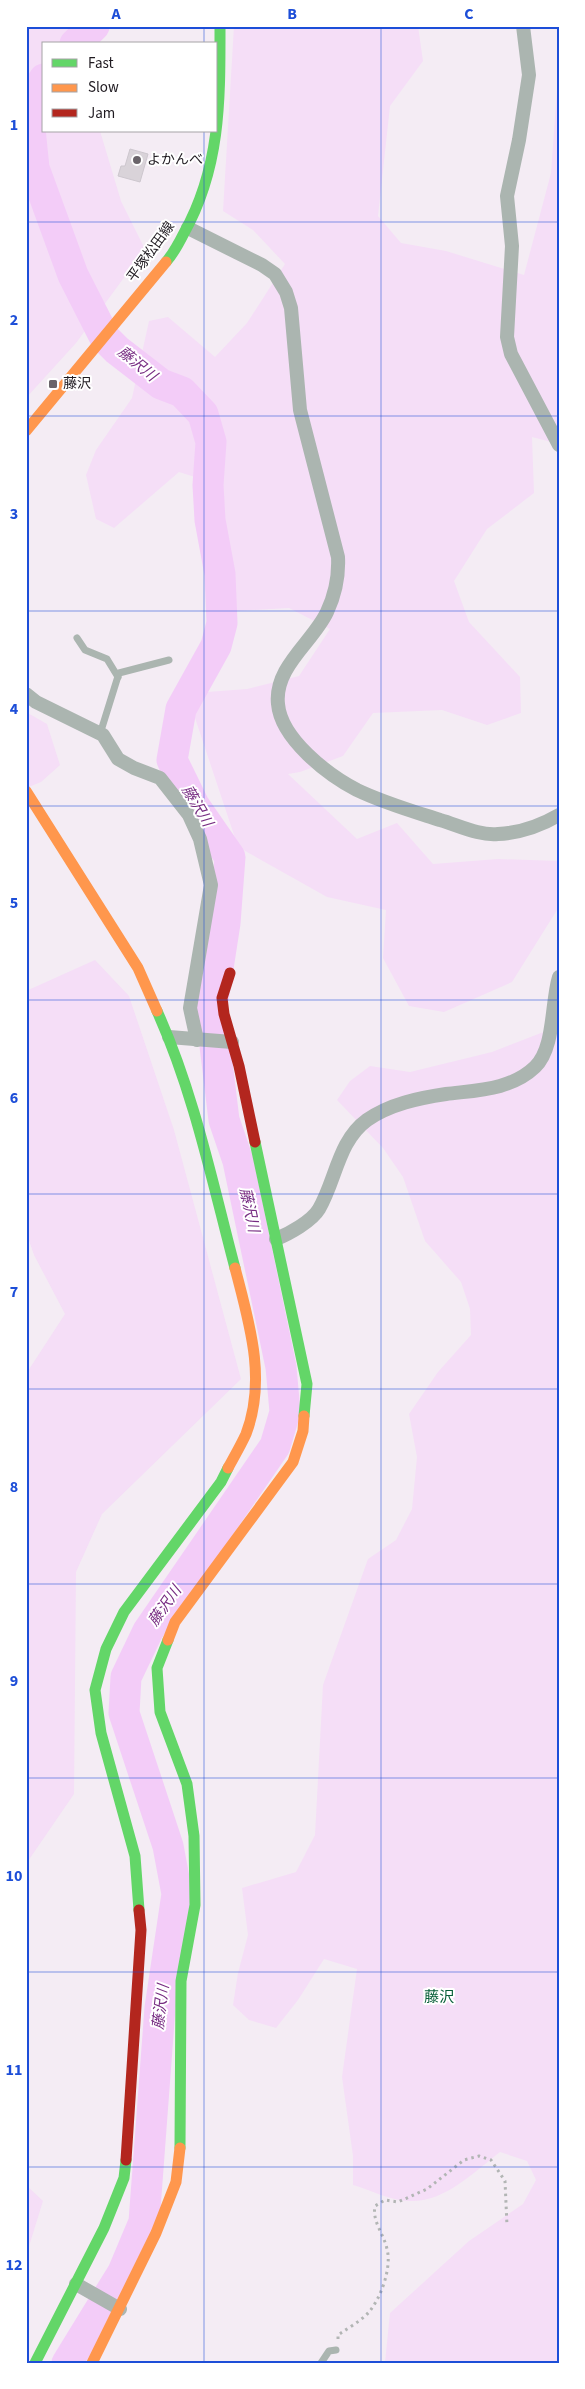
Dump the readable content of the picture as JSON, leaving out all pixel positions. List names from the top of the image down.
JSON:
{
  "streets": {
    "street": ["平塚松田線"]
  },
  "districts": ["藤沢"],
  "water": ["藤沢川"],
  "places": {
    "other": ["よかんべ"],
    "transit": ["藤沢"]
  },
  "legend": ["Fast", "Slow", "Jam"],
  "grid": {
    "columns": ["A", "B", "C"],
    "rows": [
      "1",
      "2",
      "3",
      "4",
      "5",
      "6",
      "7",
      "8",
      "9",
      "10",
      "11",
      "12"
    ]
  }
}
